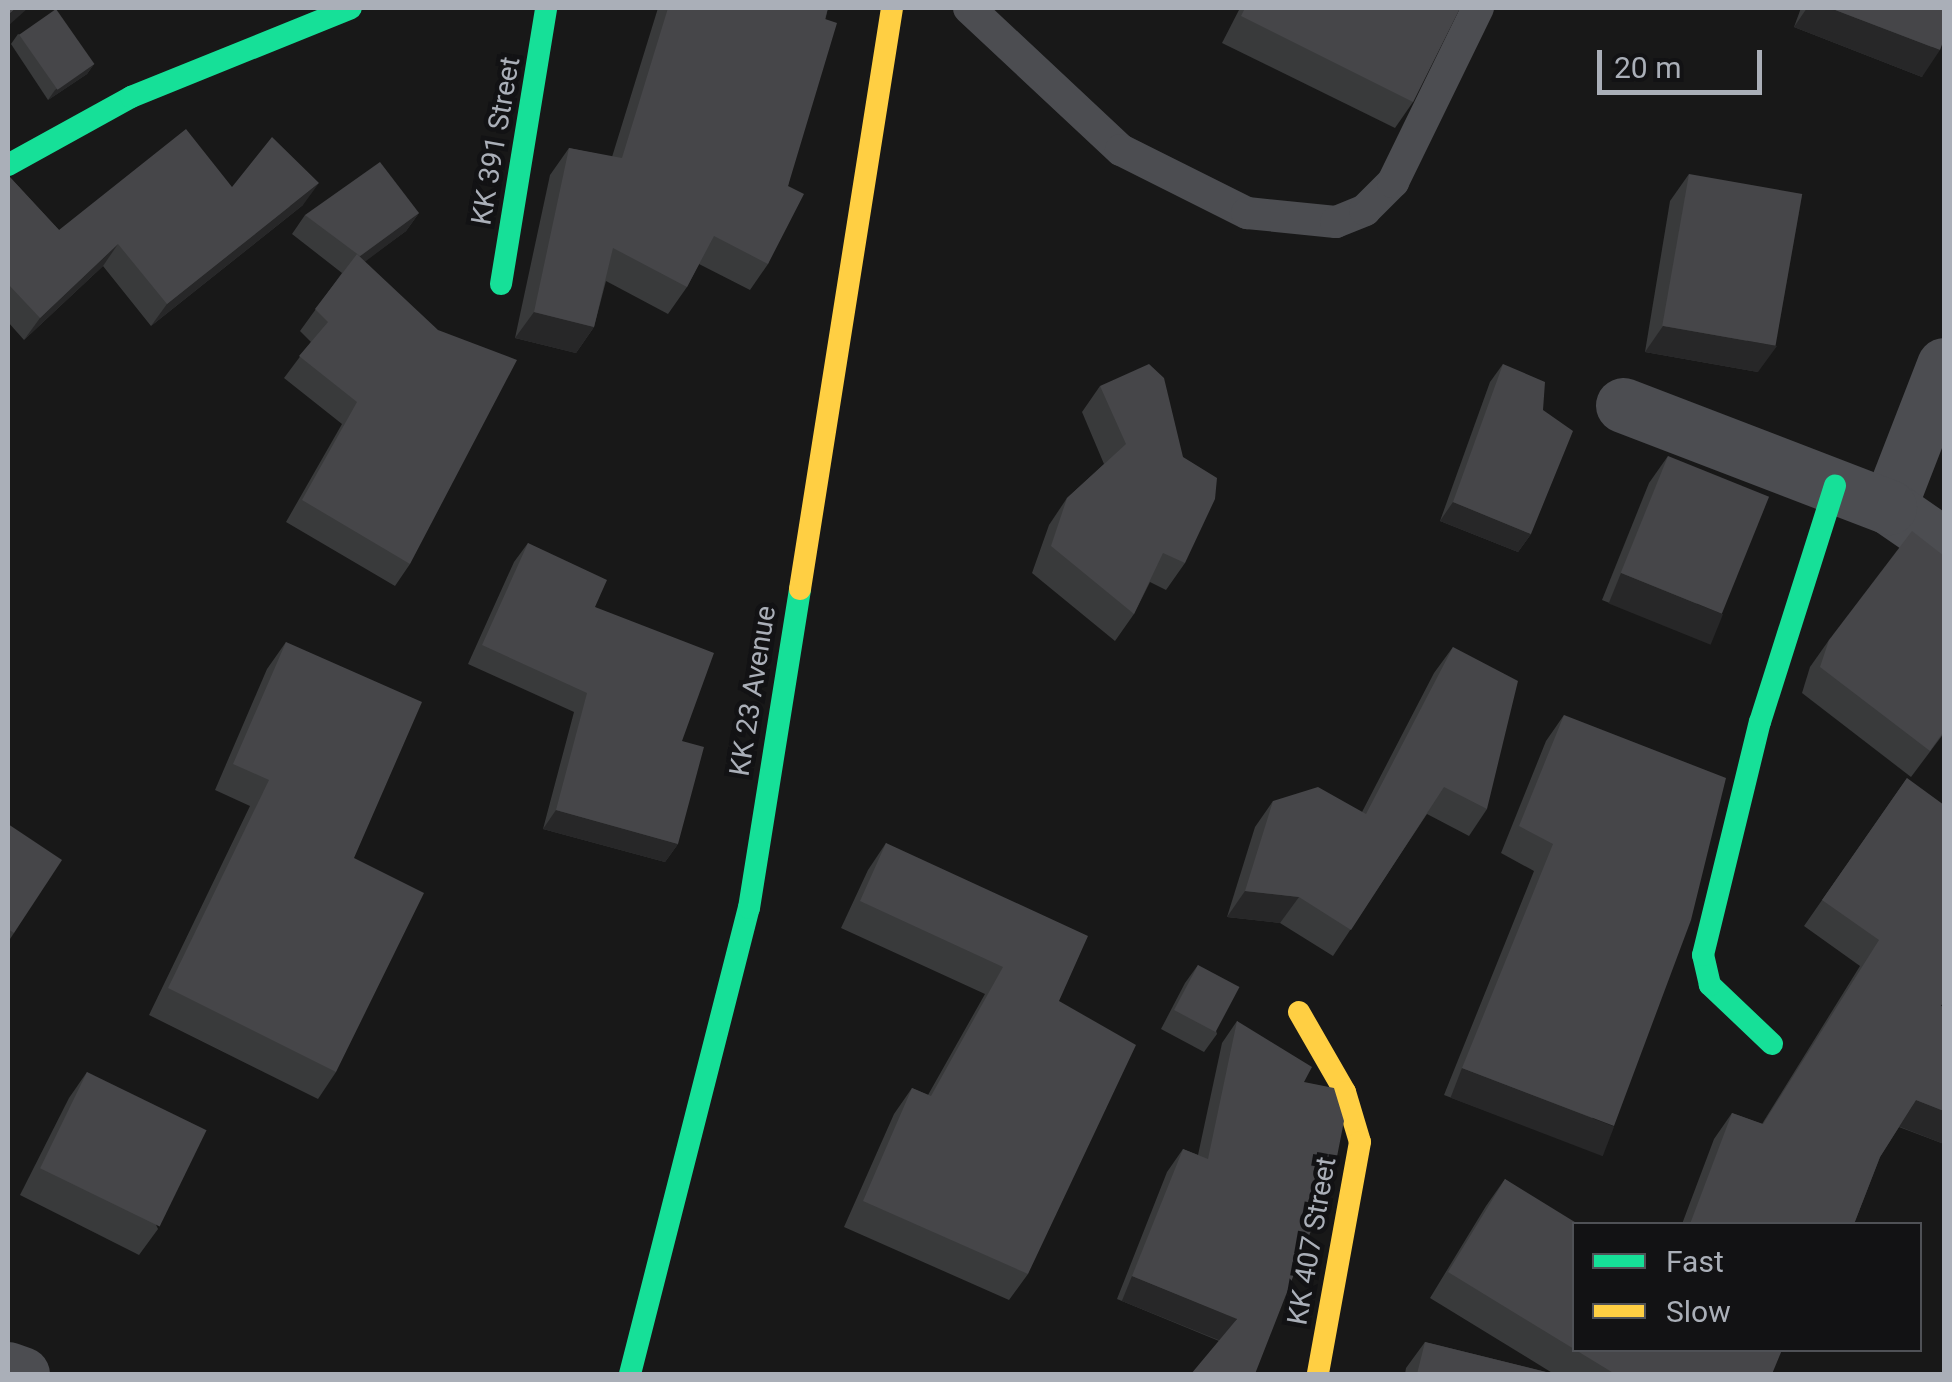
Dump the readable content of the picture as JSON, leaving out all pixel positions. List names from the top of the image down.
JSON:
{
  "streets": {
    "street": ["KK 391 Street", "KK 23 Avenue", "KK 407 Street"]
  },
  "legend": ["Fast", "Slow"],
  "scale_bar": "20 m"
}
